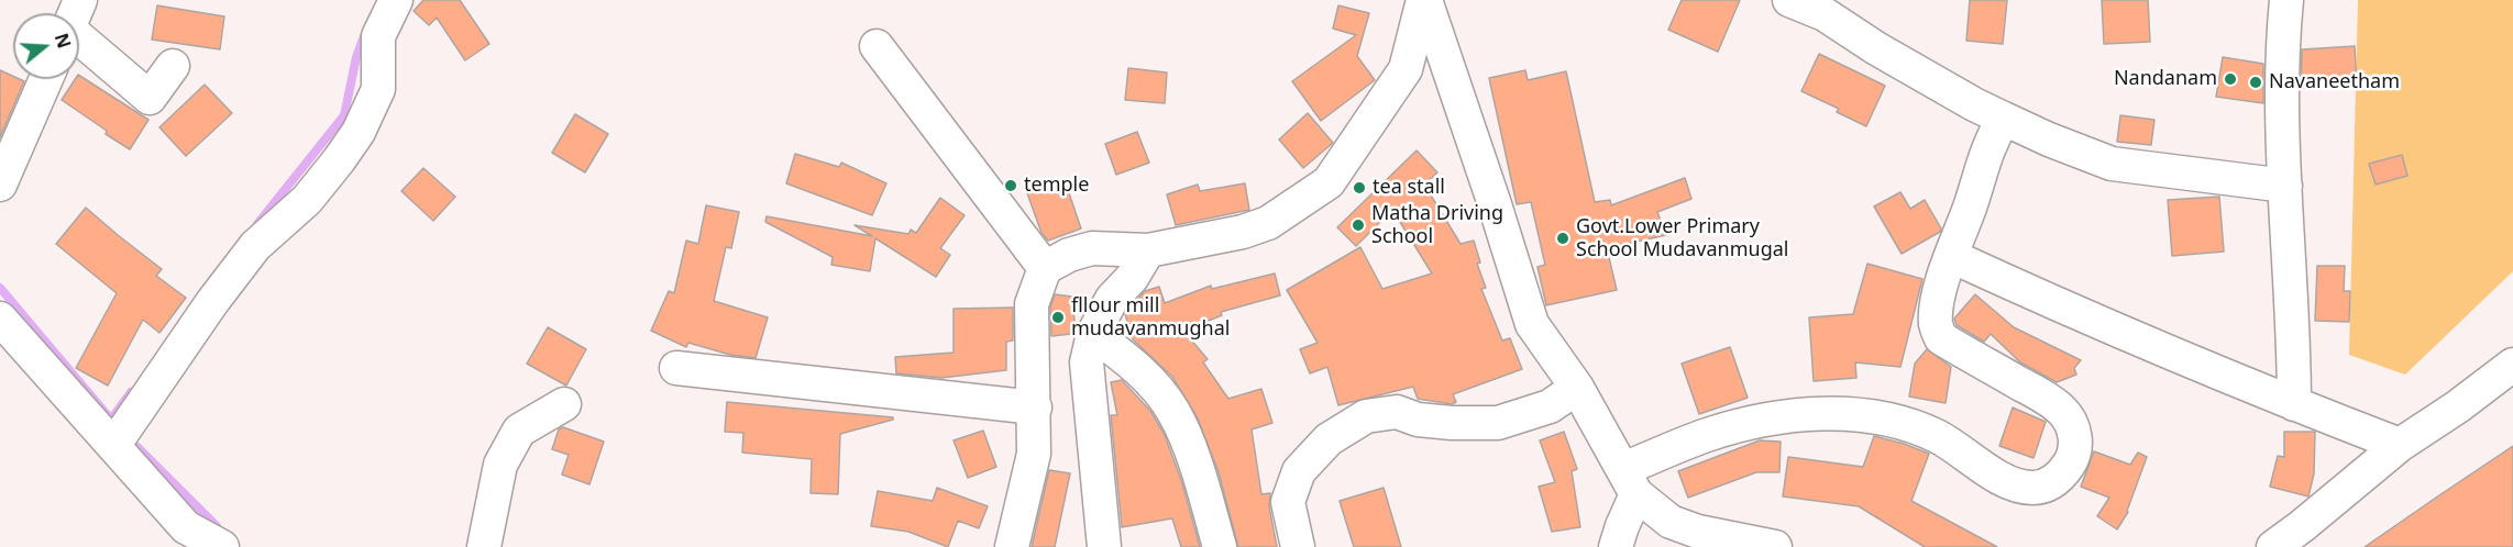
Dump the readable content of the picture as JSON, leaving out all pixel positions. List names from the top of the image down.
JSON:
{
  "places": [
    "Nandanam",
    "Navaneetham",
    "temple",
    "tea stall",
    "Matha Driving School",
    "Govt.Lower Primary School Mudavanmugal",
    "fllour mill mudavanmughal"
  ],
  "north": "right"
}
